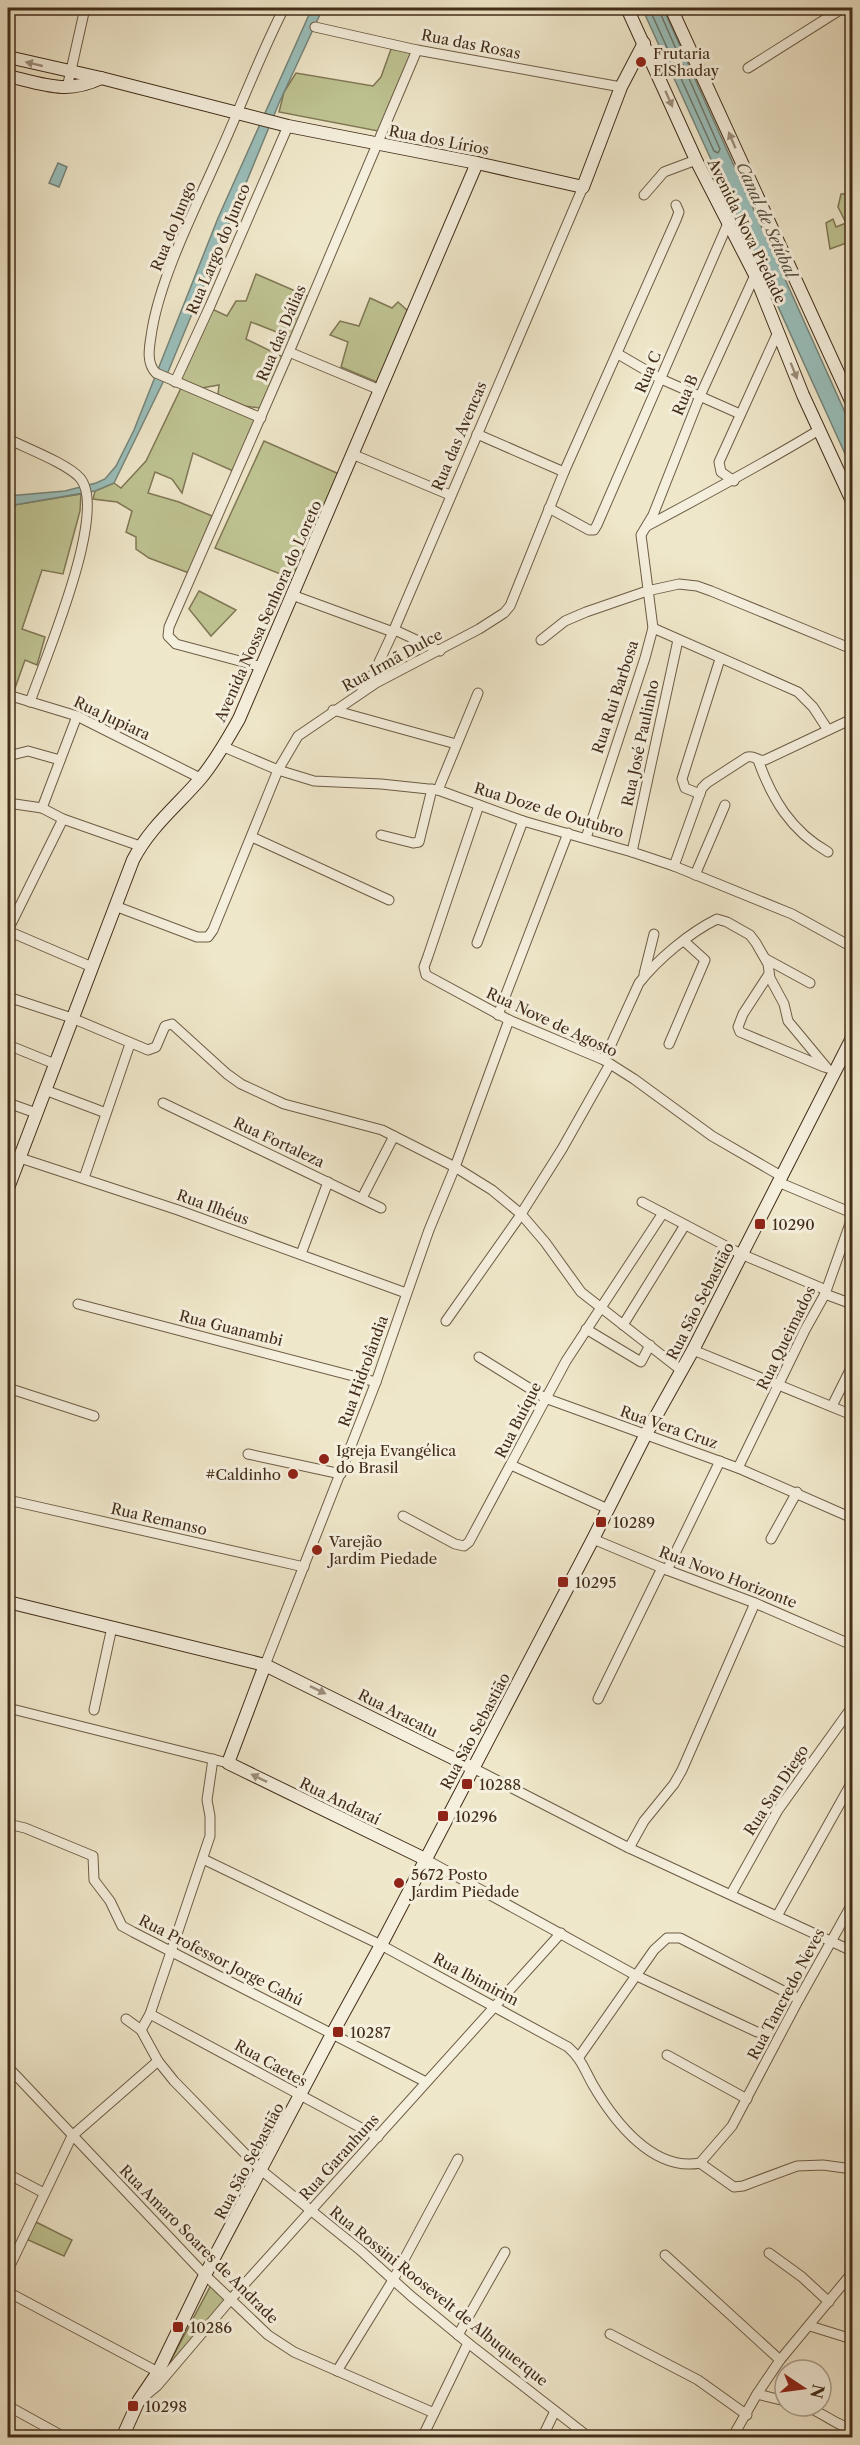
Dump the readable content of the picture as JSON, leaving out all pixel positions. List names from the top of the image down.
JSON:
{
  "streets": {
    "street": [
      "Rua das Rosas",
      "Rua dos Lírios",
      "Rua do Jungo",
      "Avenida Nova Piedade",
      "Rua Largo do Junco",
      "Rua das Dálias",
      "Rua C",
      "Rua B",
      "Rua das Avencas",
      "Avenida Nossa Senhora do Loreto",
      "Rua Irmã Dulce",
      "Rua Rui Barbosa",
      "Rua Jupiara",
      "Rua José Paulinho",
      "Rua Doze de Outubro",
      "Rua Nove de Agosto",
      "Rua Fortaleza",
      "Rua Ilhéus",
      "Rua São Sebastião",
      "Rua Guanambi",
      "Rua Queimados",
      "Rua Hidrolândia",
      "Rua Buíque",
      "Rua Vera Cruz",
      "Rua Remanso",
      "Rua Novo Horizonte",
      "Rua Aracatu",
      "Rua San Diego",
      "Rua Andaraí",
      "Rua Professor Jorge Cahú",
      "Rua Ibimirim",
      "Rua Tancredo Neves",
      "Rua Caetes",
      "Rua Garanhuns",
      "Rua Amaro Soares de Andrade",
      "Rua Rossini Roosevelt de Albuquerque"
    ]
  },
  "crossings": [
    ["Rua das Rosas", "Rua das Dálias"],
    ["Rua dos Lírios", "Rua do Jungo"],
    ["Rua dos Lírios", "Rua Largo do Junco"],
    ["Rua dos Lírios", "Rua das Dálias"],
    ["Rua dos Lírios", "Rua das Avencas"],
    ["Rua dos Lírios", "Avenida Nossa Senhora do Loreto"],
    ["Rua do Jungo", "Rua Largo do Junco"],
    ["Avenida Nova Piedade", "Rua C"],
    ["Avenida Nova Piedade", "Rua B"],
    ["Rua das Dálias", "Avenida Nossa Senhora do Loreto"],
    ["Rua C", "Rua Irmã Dulce"],
    ["Rua B", "Rua Rui Barbosa"],
    ["Rua das Avencas", "Rua Irmã Dulce"],
    ["Avenida Nossa Senhora do Loreto", "Rua Irmã Dulce"],
    ["Avenida Nossa Senhora do Loreto", "Rua Jupiara"],
    ["Avenida Nossa Senhora do Loreto", "Rua Doze de Outubro"],
    ["Avenida Nossa Senhora do Loreto", "Rua Ilhéus"],
    ["Rua Irmã Dulce", "Rua Doze de Outubro"],
    ["Rua Rui Barbosa", "Rua Doze de Outubro"],
    ["Rua José Paulinho", "Rua Doze de Outubro"],
    ["Rua Doze de Outubro", "Rua Nove de Agosto"],
    ["Rua Nove de Agosto", "Rua São Sebastião"],
    ["Rua Nove de Agosto", "Rua Hidrolândia"],
    ["Rua Ilhéus", "Rua Hidrolândia"],
    ["Rua São Sebastião", "Rua Vera Cruz"],
    ["Rua São Sebastião", "Rua Novo Horizonte"],
    ["Rua São Sebastião", "Rua Aracatu"],
    ["Rua São Sebastião", "Rua Andaraí"],
    ["Rua São Sebastião", "Rua Professor Jorge Cahú"],
    ["Rua São Sebastião", "Rua Ibimirim"],
    ["Rua São Sebastião", "Rua Caetes"],
    ["Rua São Sebastião", "Rua Garanhuns"],
    ["Rua São Sebastião", "Rua Amaro Soares de Andrade"],
    ["Rua São Sebastião", "Rua Rossini Roosevelt de Albuquerque"],
    ["Rua Guanambi", "Rua Hidrolândia"],
    ["Rua Queimados", "Rua Vera Cruz"],
    ["Rua Hidrolândia", "Rua Remanso"],
    ["Rua Hidrolândia", "Rua Aracatu"],
    ["Rua Hidrolândia", "Rua Andaraí"],
    ["Rua Buíque", "Rua Vera Cruz"],
    ["Rua Aracatu", "Rua San Diego"],
    ["Rua Aracatu", "Rua Tancredo Neves"],
    ["Rua Andaraí", "Rua Garanhuns"],
    ["Rua Professor Jorge Cahú", "Rua Garanhuns"],
    ["Rua Ibimirim", "Rua Tancredo Neves"],
    ["Rua Ibimirim", "Rua Garanhuns"],
    ["Rua Caetes", "Rua Garanhuns"],
    ["Rua Garanhuns", "Rua Amaro Soares de Andrade"],
    ["Rua Garanhuns", "Rua Rossini Roosevelt de Albuquerque"]
  ],
  "water": ["Canal de Setúbal"],
  "places": {
    "other": [
      "Frutaria ElShaday",
      "Igreja Evangélica do Brasil",
      "#Caldinho",
      "Varejão Jardim Piedade",
      "5672 Posto Jardim Piedade"
    ],
    "transit": [
      "10290",
      "10289",
      "10295",
      "10288",
      "10296",
      "10287",
      "10286",
      "10298"
    ]
  },
  "north": "right"
}
